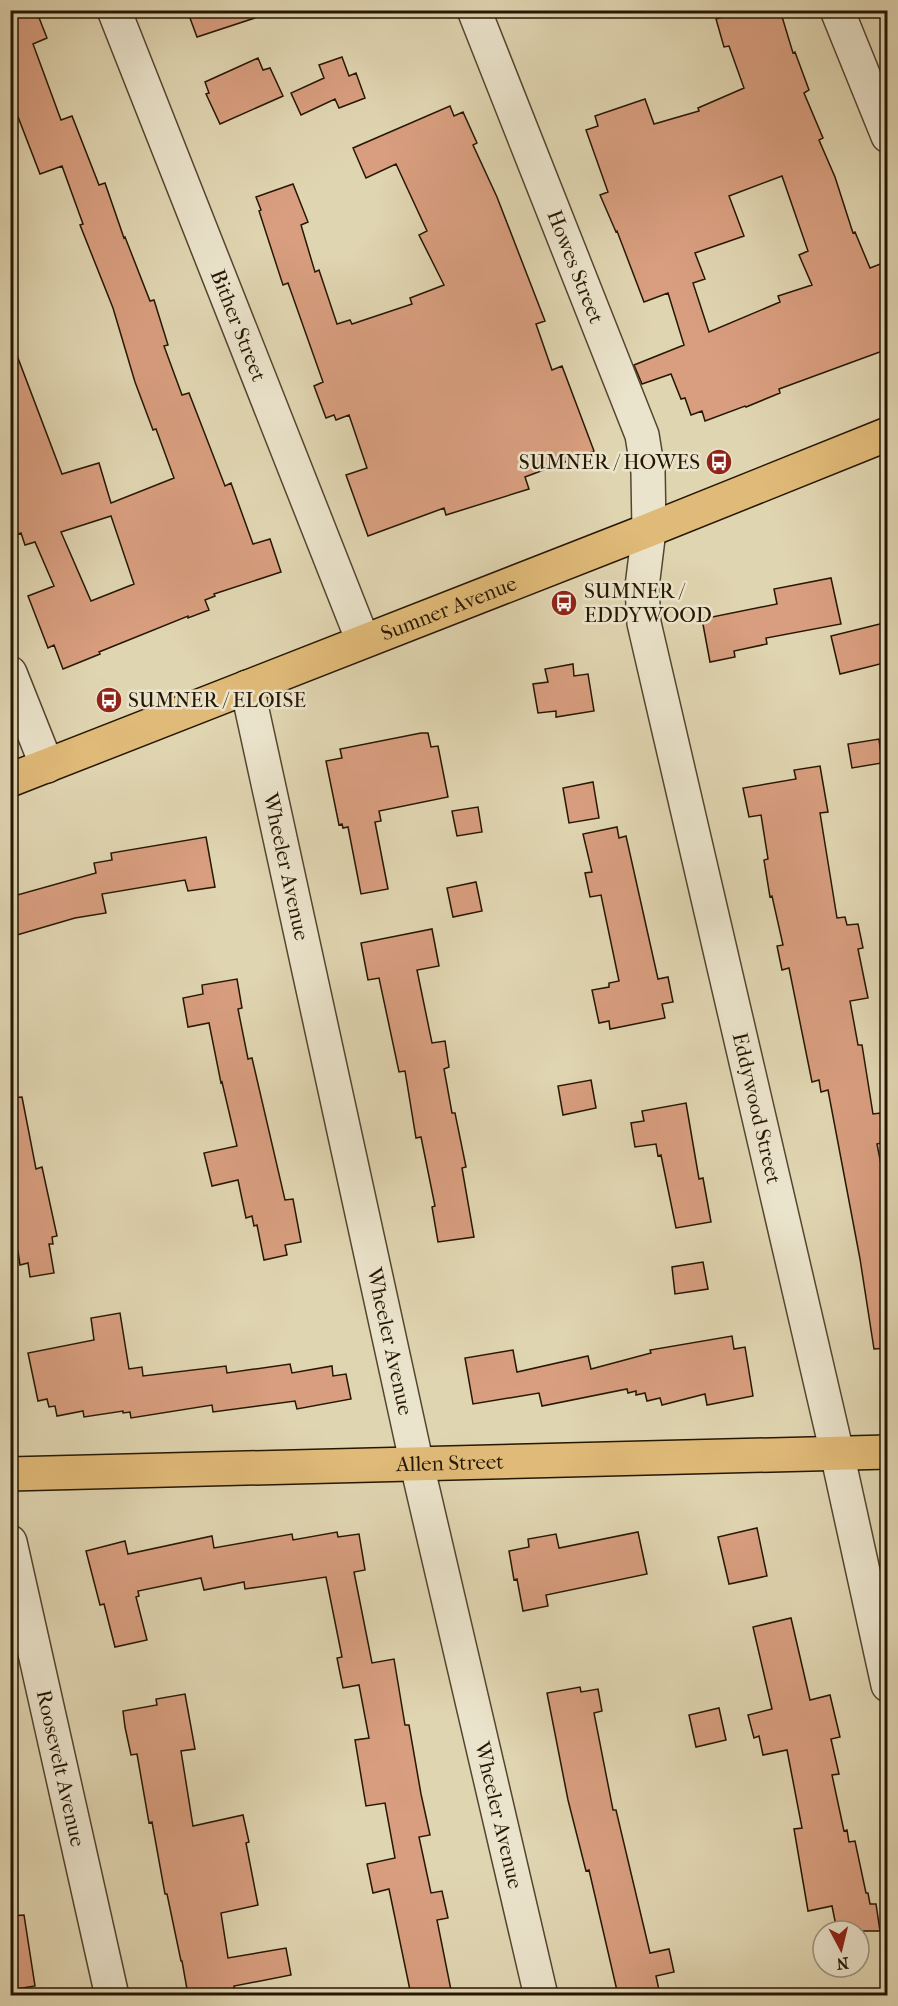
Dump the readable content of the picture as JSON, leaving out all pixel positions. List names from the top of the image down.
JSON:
{
  "streets": {
    "main road": ["Sumner Avenue", "Allen Street"],
    "street": [
      "Howes Street",
      "Bither Street",
      "Wheeler Avenue",
      "Eddywood Street",
      "Roosevelt Avenue"
    ]
  },
  "crossings": [
    ["Howes Street", "Sumner Avenue"],
    ["Howes Street", "Eddywood Street"],
    ["Bither Street", "Sumner Avenue"],
    ["Sumner Avenue", "Wheeler Avenue"],
    ["Sumner Avenue", "Eddywood Street"],
    ["Wheeler Avenue", "Allen Street"],
    ["Eddywood Street", "Allen Street"]
  ],
  "places": {
    "bus stop": ["SUMNER / HOWES", "SUMNER / EDDYWOOD", "SUMNER / ELOISE"]
  },
  "north": "bottom"
}
